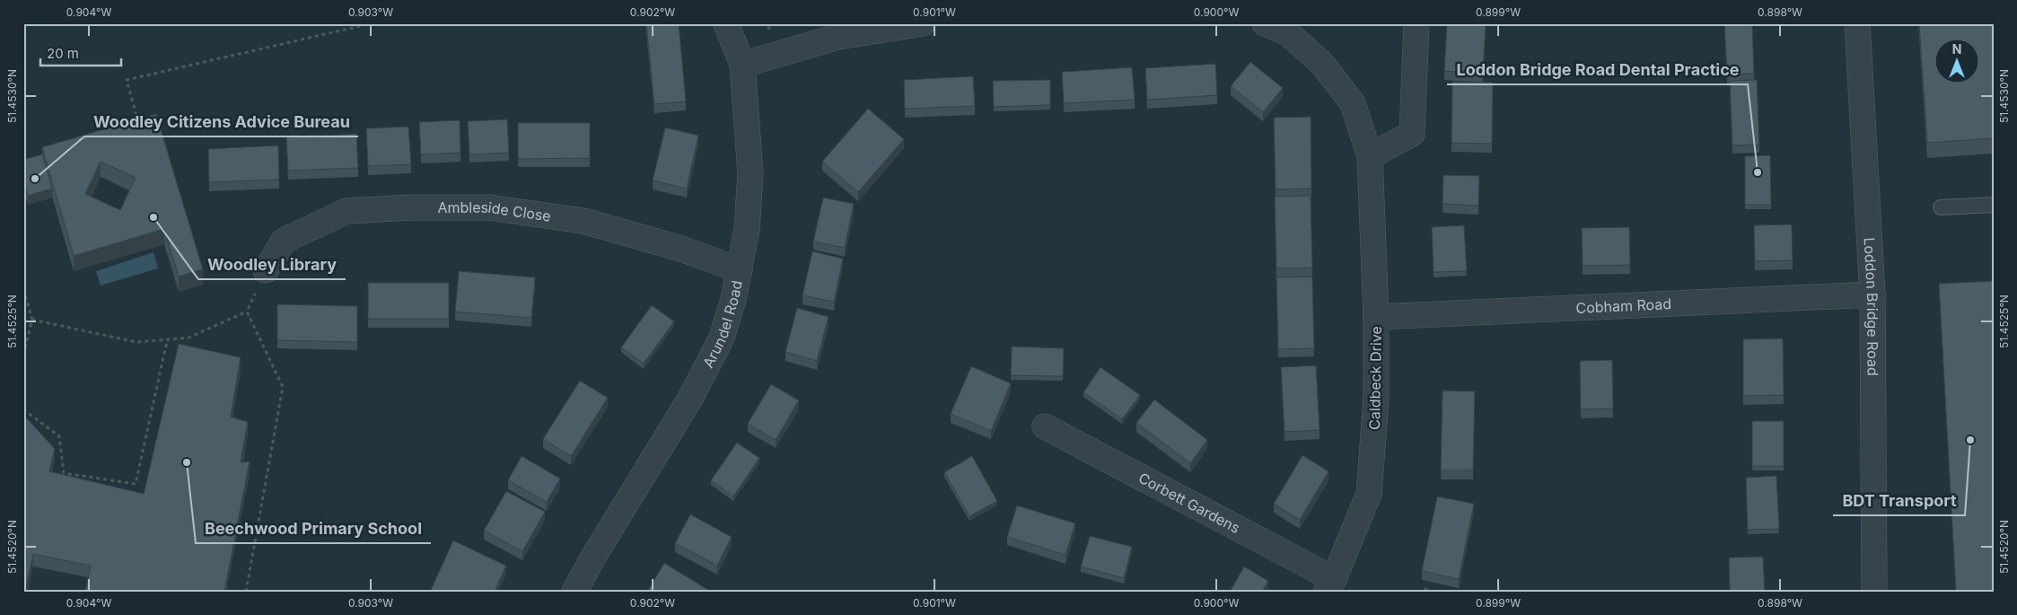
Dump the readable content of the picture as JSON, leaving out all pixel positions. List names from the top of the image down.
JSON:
{
  "streets": {
    "street": [
      "Ambleside Close",
      "Cobham Road",
      "Loddon Bridge Road",
      "Arundel Road",
      "Caldbeck Drive",
      "Corbett Gardens"
    ]
  },
  "crossings": [
    ["Ambleside Close", "Arundel Road"],
    ["Cobham Road", "Loddon Bridge Road"],
    ["Cobham Road", "Caldbeck Drive"],
    ["Caldbeck Drive", "Corbett Gardens"]
  ],
  "places": [
    "Loddon Bridge Road Dental Practice",
    "Woodley Citizens Advice Bureau",
    "Woodley Library",
    "BDT Transport",
    "Beechwood Primary School"
  ],
  "scale_bar": "20 m",
  "north": "top",
  "coordinates": [
    "0.904°W",
    "0.903°W",
    "0.902°W",
    "0.901°W",
    "0.900°W",
    "0.899°W",
    "0.898°W",
    "51.4530°N",
    "51.4525°N",
    "51.4520°N"
  ]
}
